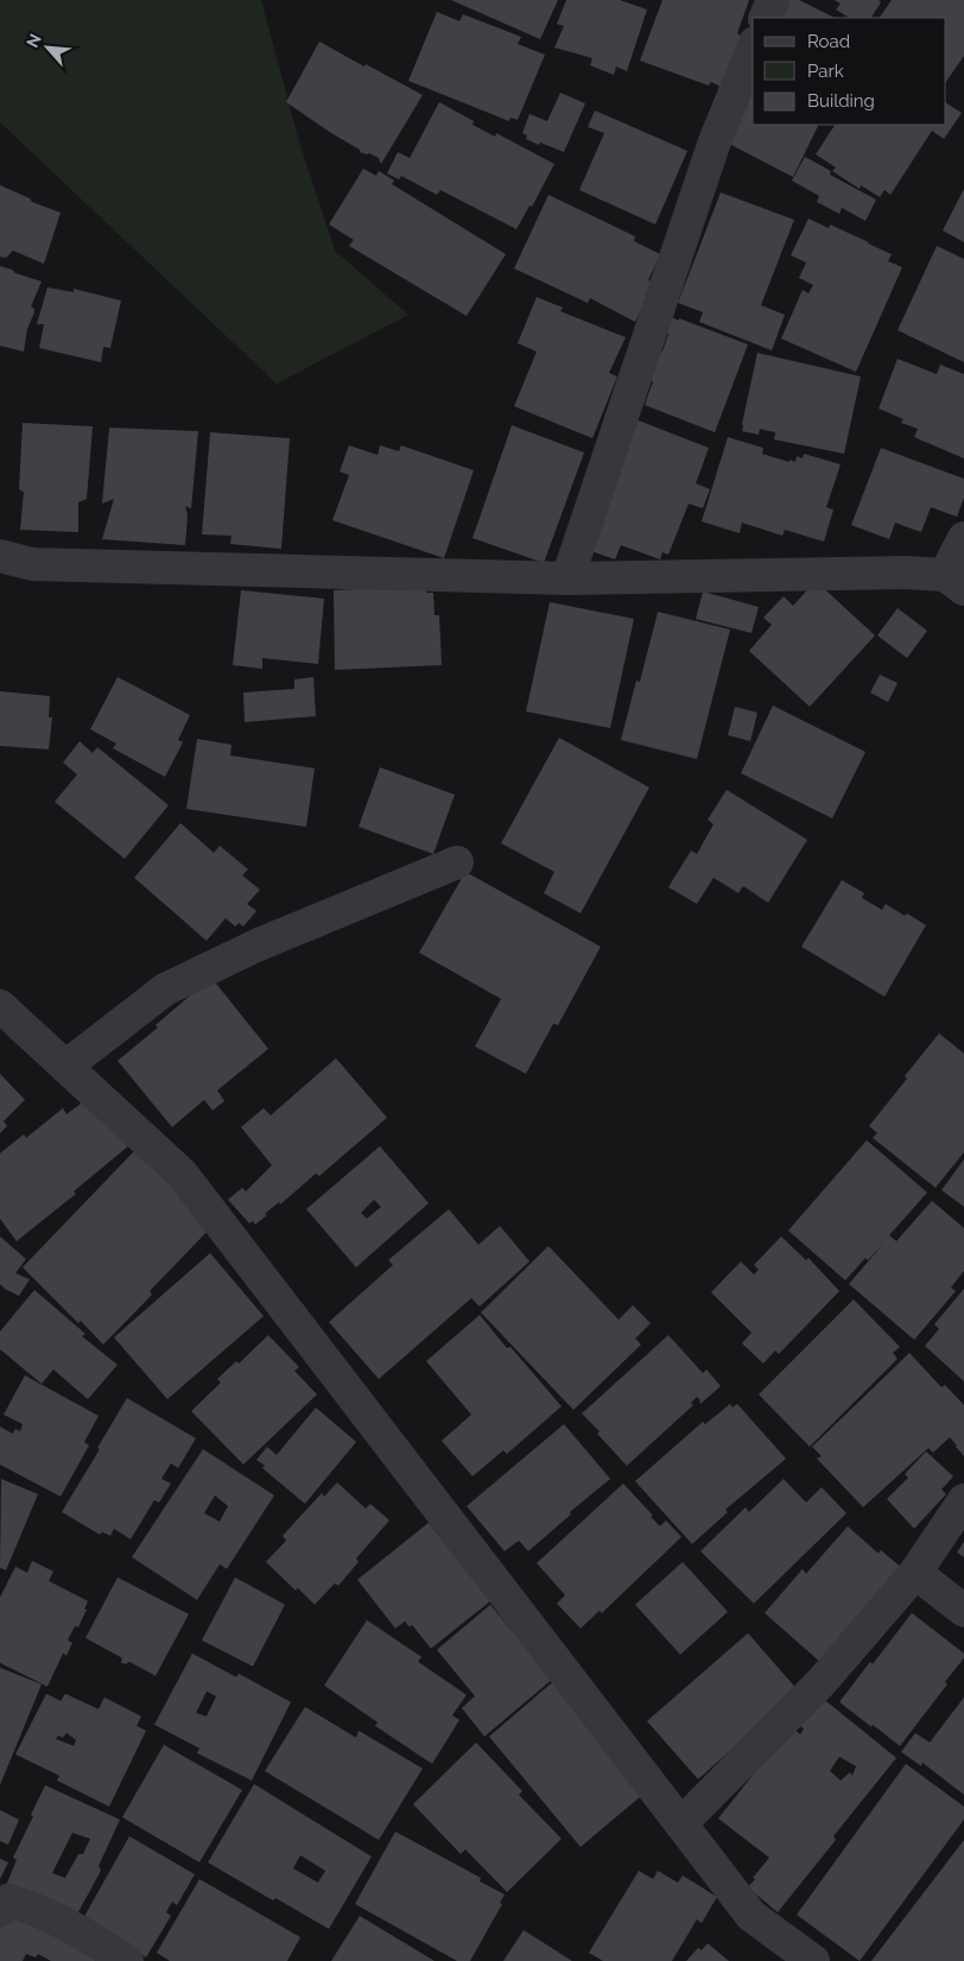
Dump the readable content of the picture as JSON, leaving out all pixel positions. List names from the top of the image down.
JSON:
{
  "legend": ["Road", "Park", "Building"],
  "north": "top left"
}
